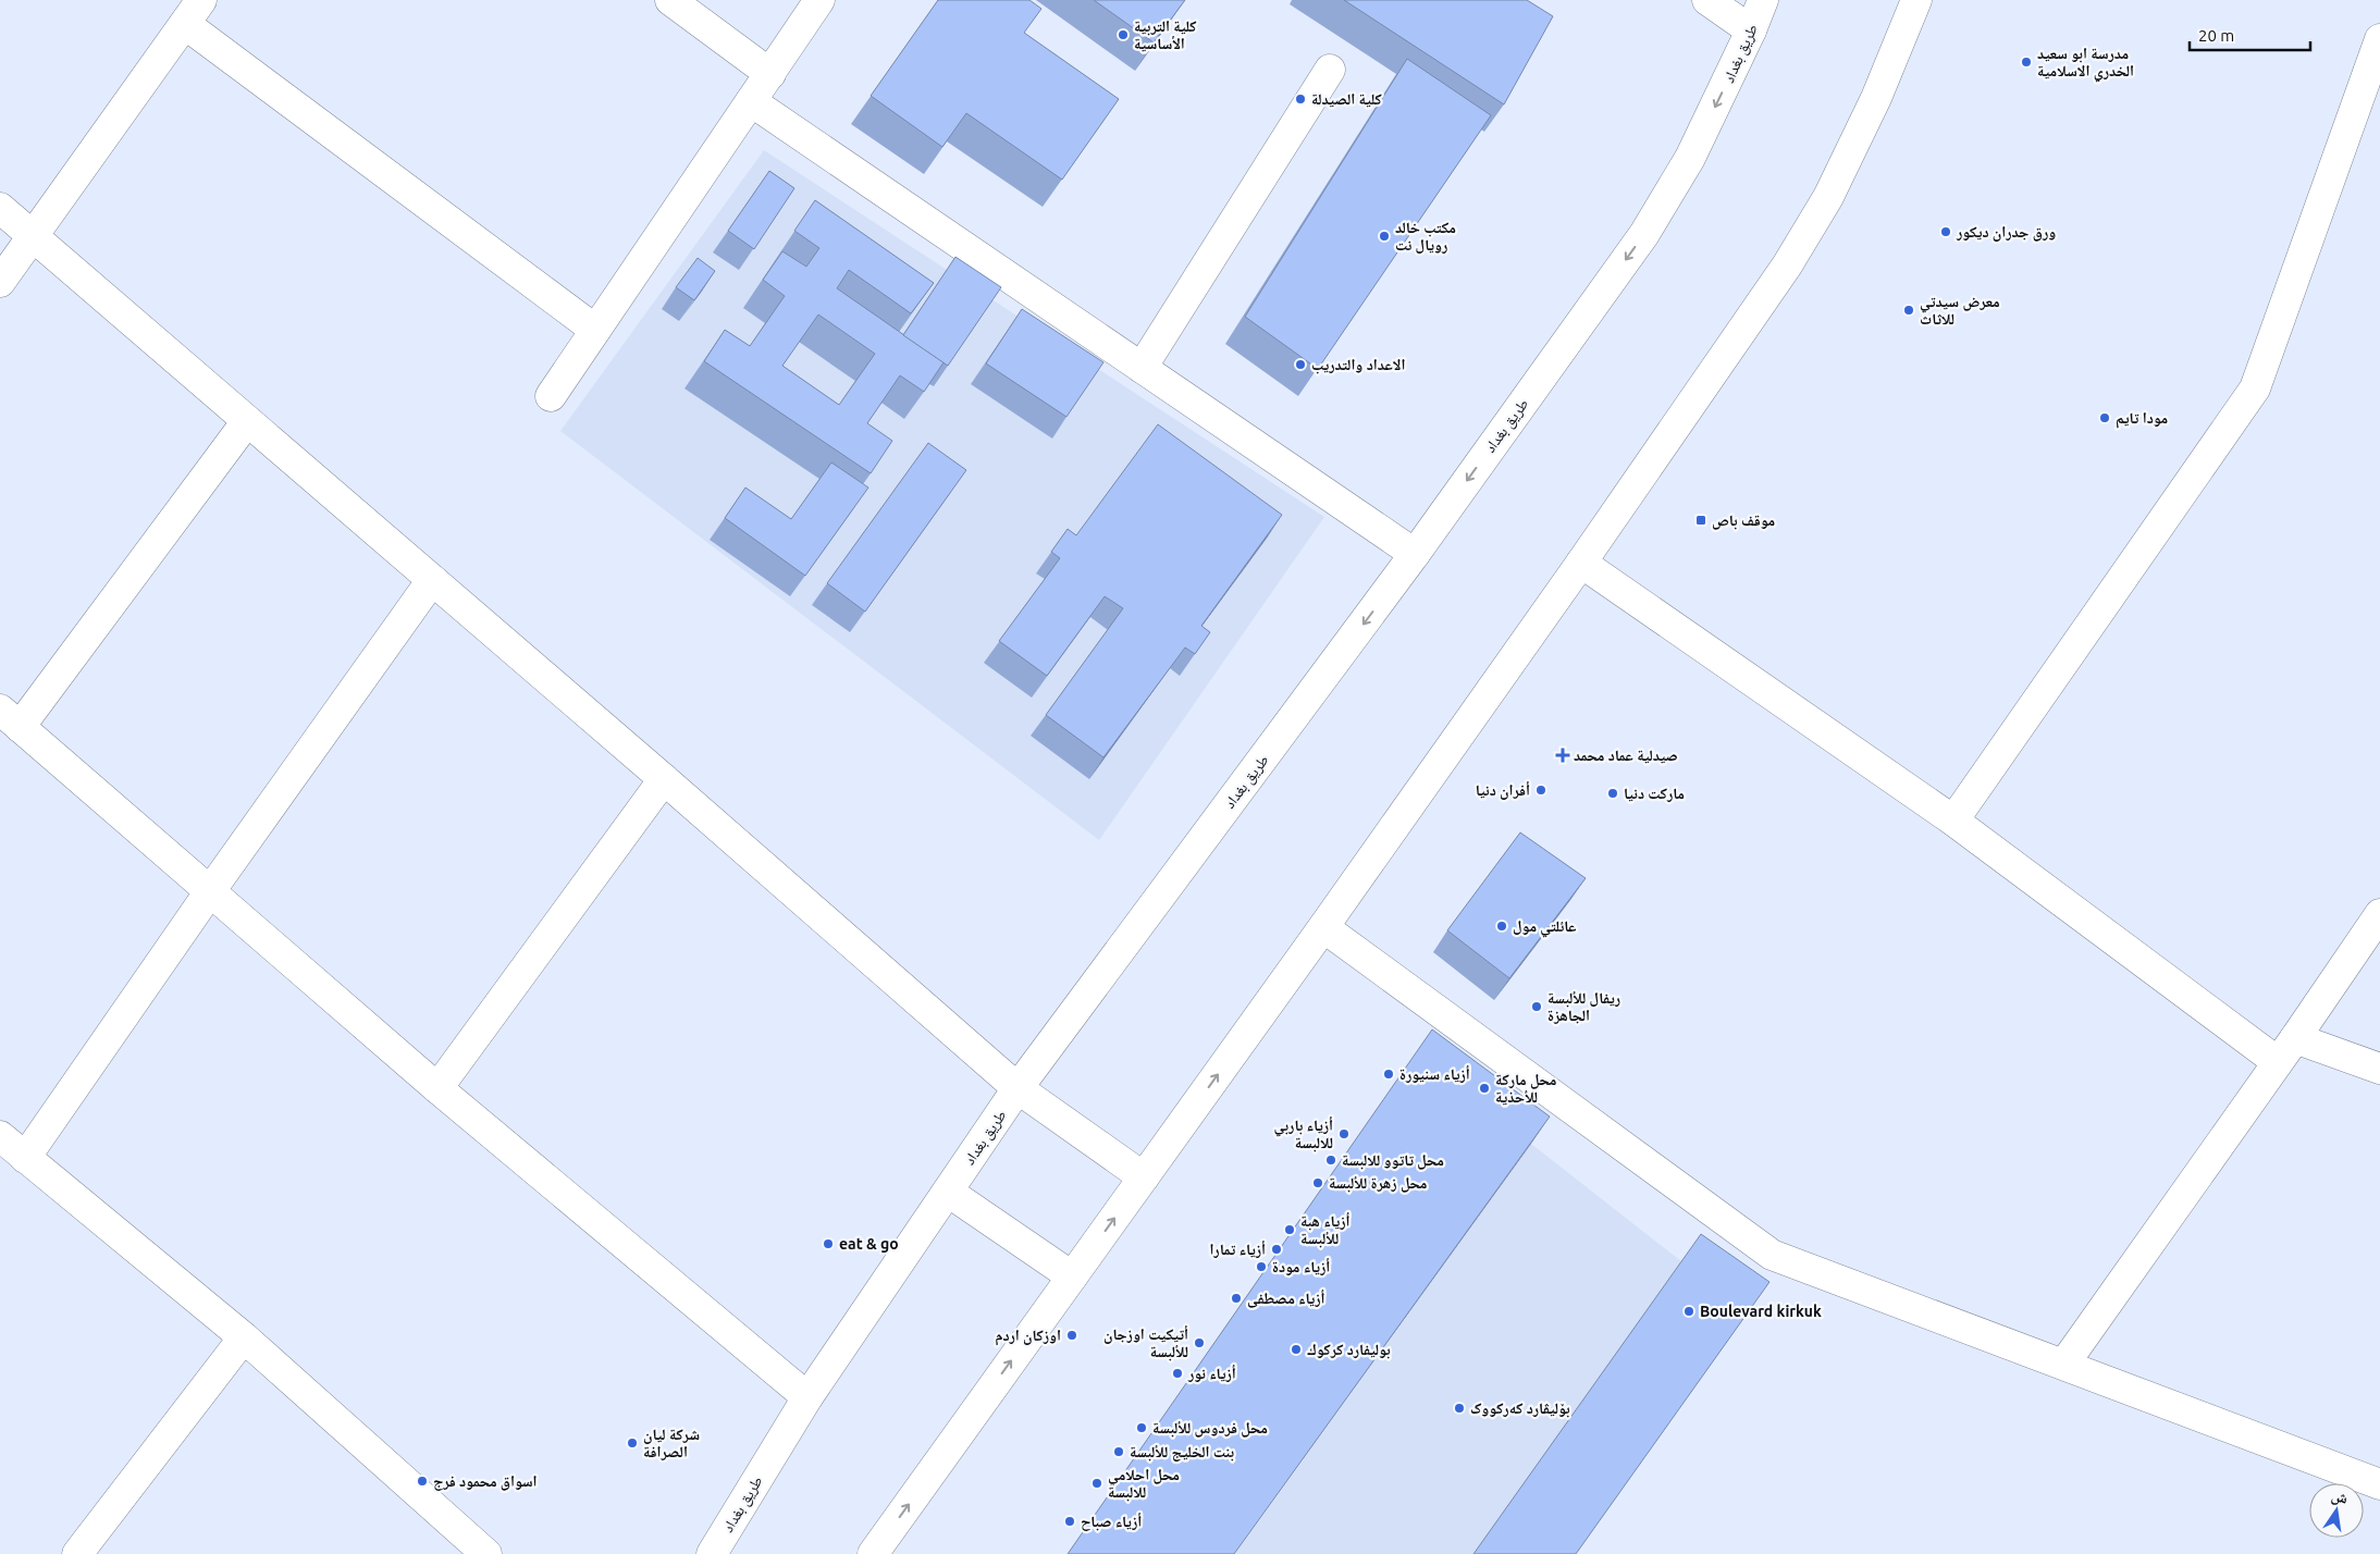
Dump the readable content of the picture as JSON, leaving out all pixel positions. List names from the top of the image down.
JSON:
{
  "streets": {
    "street": ["طريق بغداد"]
  },
  "places": {
    "other": [
      "كلية التربية الأساسية",
      "مدرسة ابو سعيد الخدري الاسلامية",
      "كلية الصيدلة",
      "ورق جدران ديكور",
      "مكتب خالد رويال نت",
      "معرض سيدتي للاثاث",
      "الاعداد والتدريب",
      "مودا تايم",
      "أفران دنيا",
      "ماركت دنيا",
      "عائلتي مول",
      "ريفال للألبسة الجاهزة",
      "أزياء سنيورة",
      "محل ماركة للأحذية",
      "أزياء باربي للالبسة",
      "محل تاتوو للالبسة",
      "محل زهرة للألبسة",
      "أزياء هبة للألبسة",
      "eat & go",
      "أزياء تمارا",
      "أزياء مودة",
      "أزياء مصطفى",
      "Boulevard kirkuk",
      "اوزكان اردم",
      "أتيكيت اوزجان للألبسة",
      "بوليفارد كركوك",
      "أزياء نور",
      "بۆلیڤارد کەرکووک",
      "محل فردوس للألبسة",
      "شركة ليان الصرافة",
      "بنت الخليج للألبسة",
      "اسواق محمود فرج",
      "محل احلامي للالبسة",
      "أزياء صباح"
    ],
    "transit": ["موقف باص"],
    "health": ["صيدلية عماد محمد"]
  },
  "scale_bar": "20 m",
  "north": "top"
}
